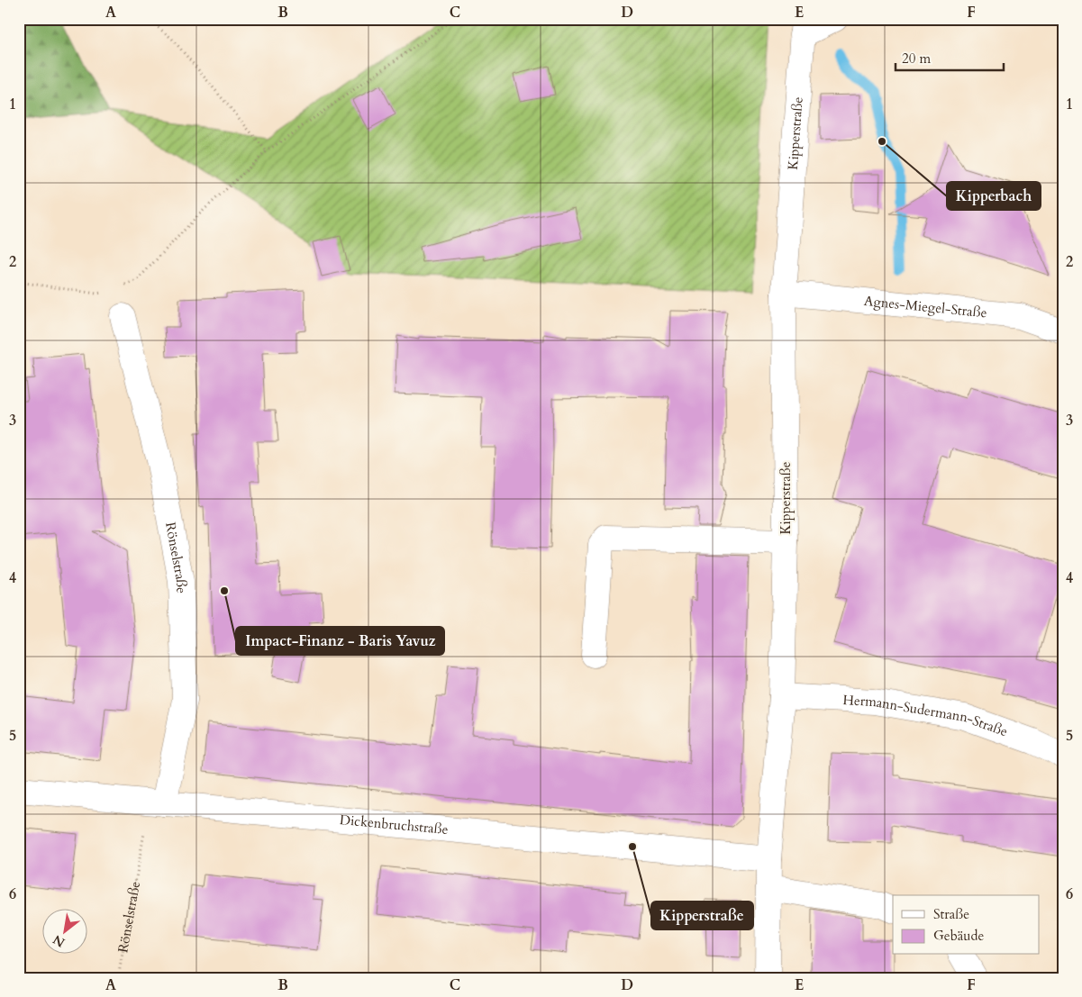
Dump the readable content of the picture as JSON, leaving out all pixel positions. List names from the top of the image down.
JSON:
{
  "streets": {
    "street": [
      "Kipperstraße",
      "Agnes-Miegel-Straße",
      "Rönselstraße",
      "Hermann-Sudermann-Straße",
      "Dickenbruchstraße"
    ]
  },
  "crossings": [
    ["Kipperstraße", "Agnes-Miegel-Straße"],
    ["Kipperstraße", "Hermann-Sudermann-Straße"],
    ["Kipperstraße", "Dickenbruchstraße"],
    ["Rönselstraße", "Dickenbruchstraße"]
  ],
  "places": ["Kipperbach", "Impact-Finanz - Baris Yavuz", "Kipperstraße"],
  "legend": ["Straße", "Gebäude"],
  "scale_bar": "20 m",
  "north": "bottom left",
  "grid": {
    "columns": [
      "A",
      "B",
      "C",
      "D",
      "E",
      "F"
    ],
    "rows": [
      "1",
      "2",
      "3",
      "4",
      "5",
      "6"
    ]
  }
}
